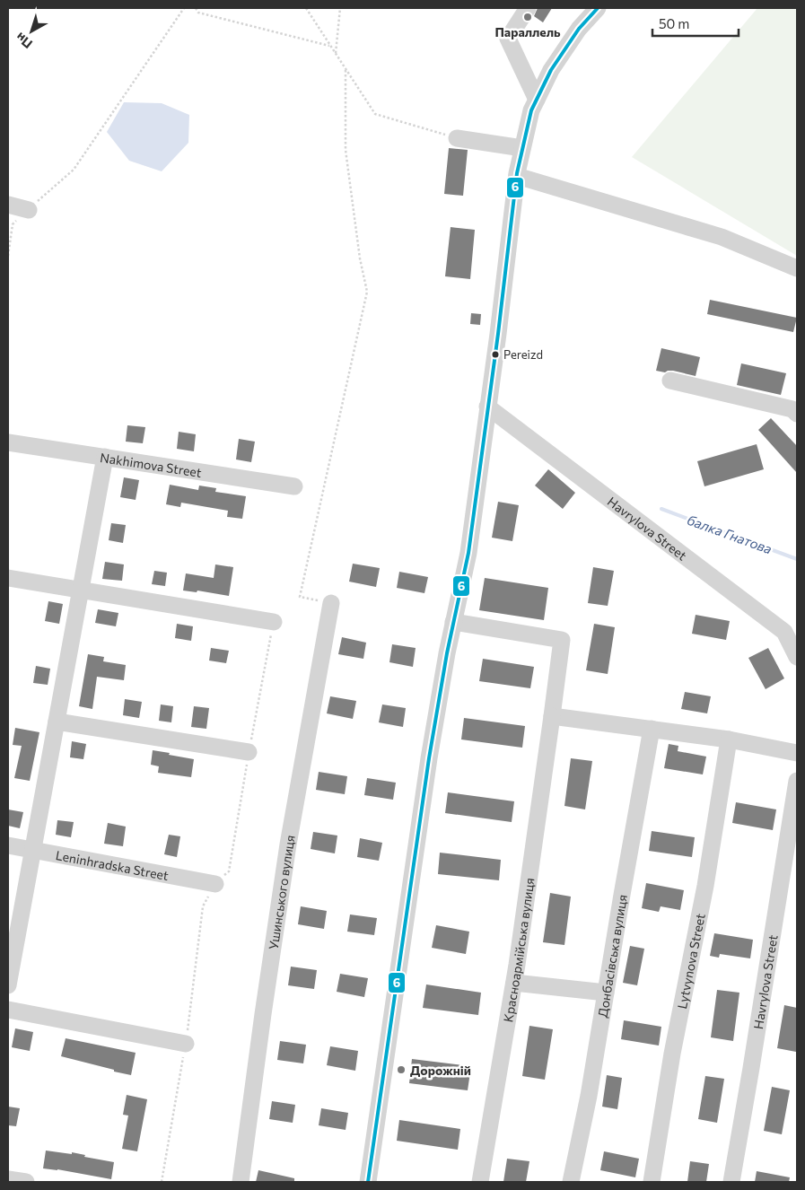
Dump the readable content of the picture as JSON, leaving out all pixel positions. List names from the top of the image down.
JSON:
{
  "streets": {
    "street": [
      "Nakhimova Street",
      "Havrylova Street",
      "Leninhradska Street",
      "Ушинського вулиця",
      "Красноармійська вулиця",
      "Донбасівська вулиця",
      "Lytvynova Street"
    ]
  },
  "water": ["балка Гнатова"],
  "places": ["Параллель", "Pereizd", "Дорожній"],
  "lines": ["transit line 6"],
  "scale_bar": "50 m",
  "north": "bottom left"
}
